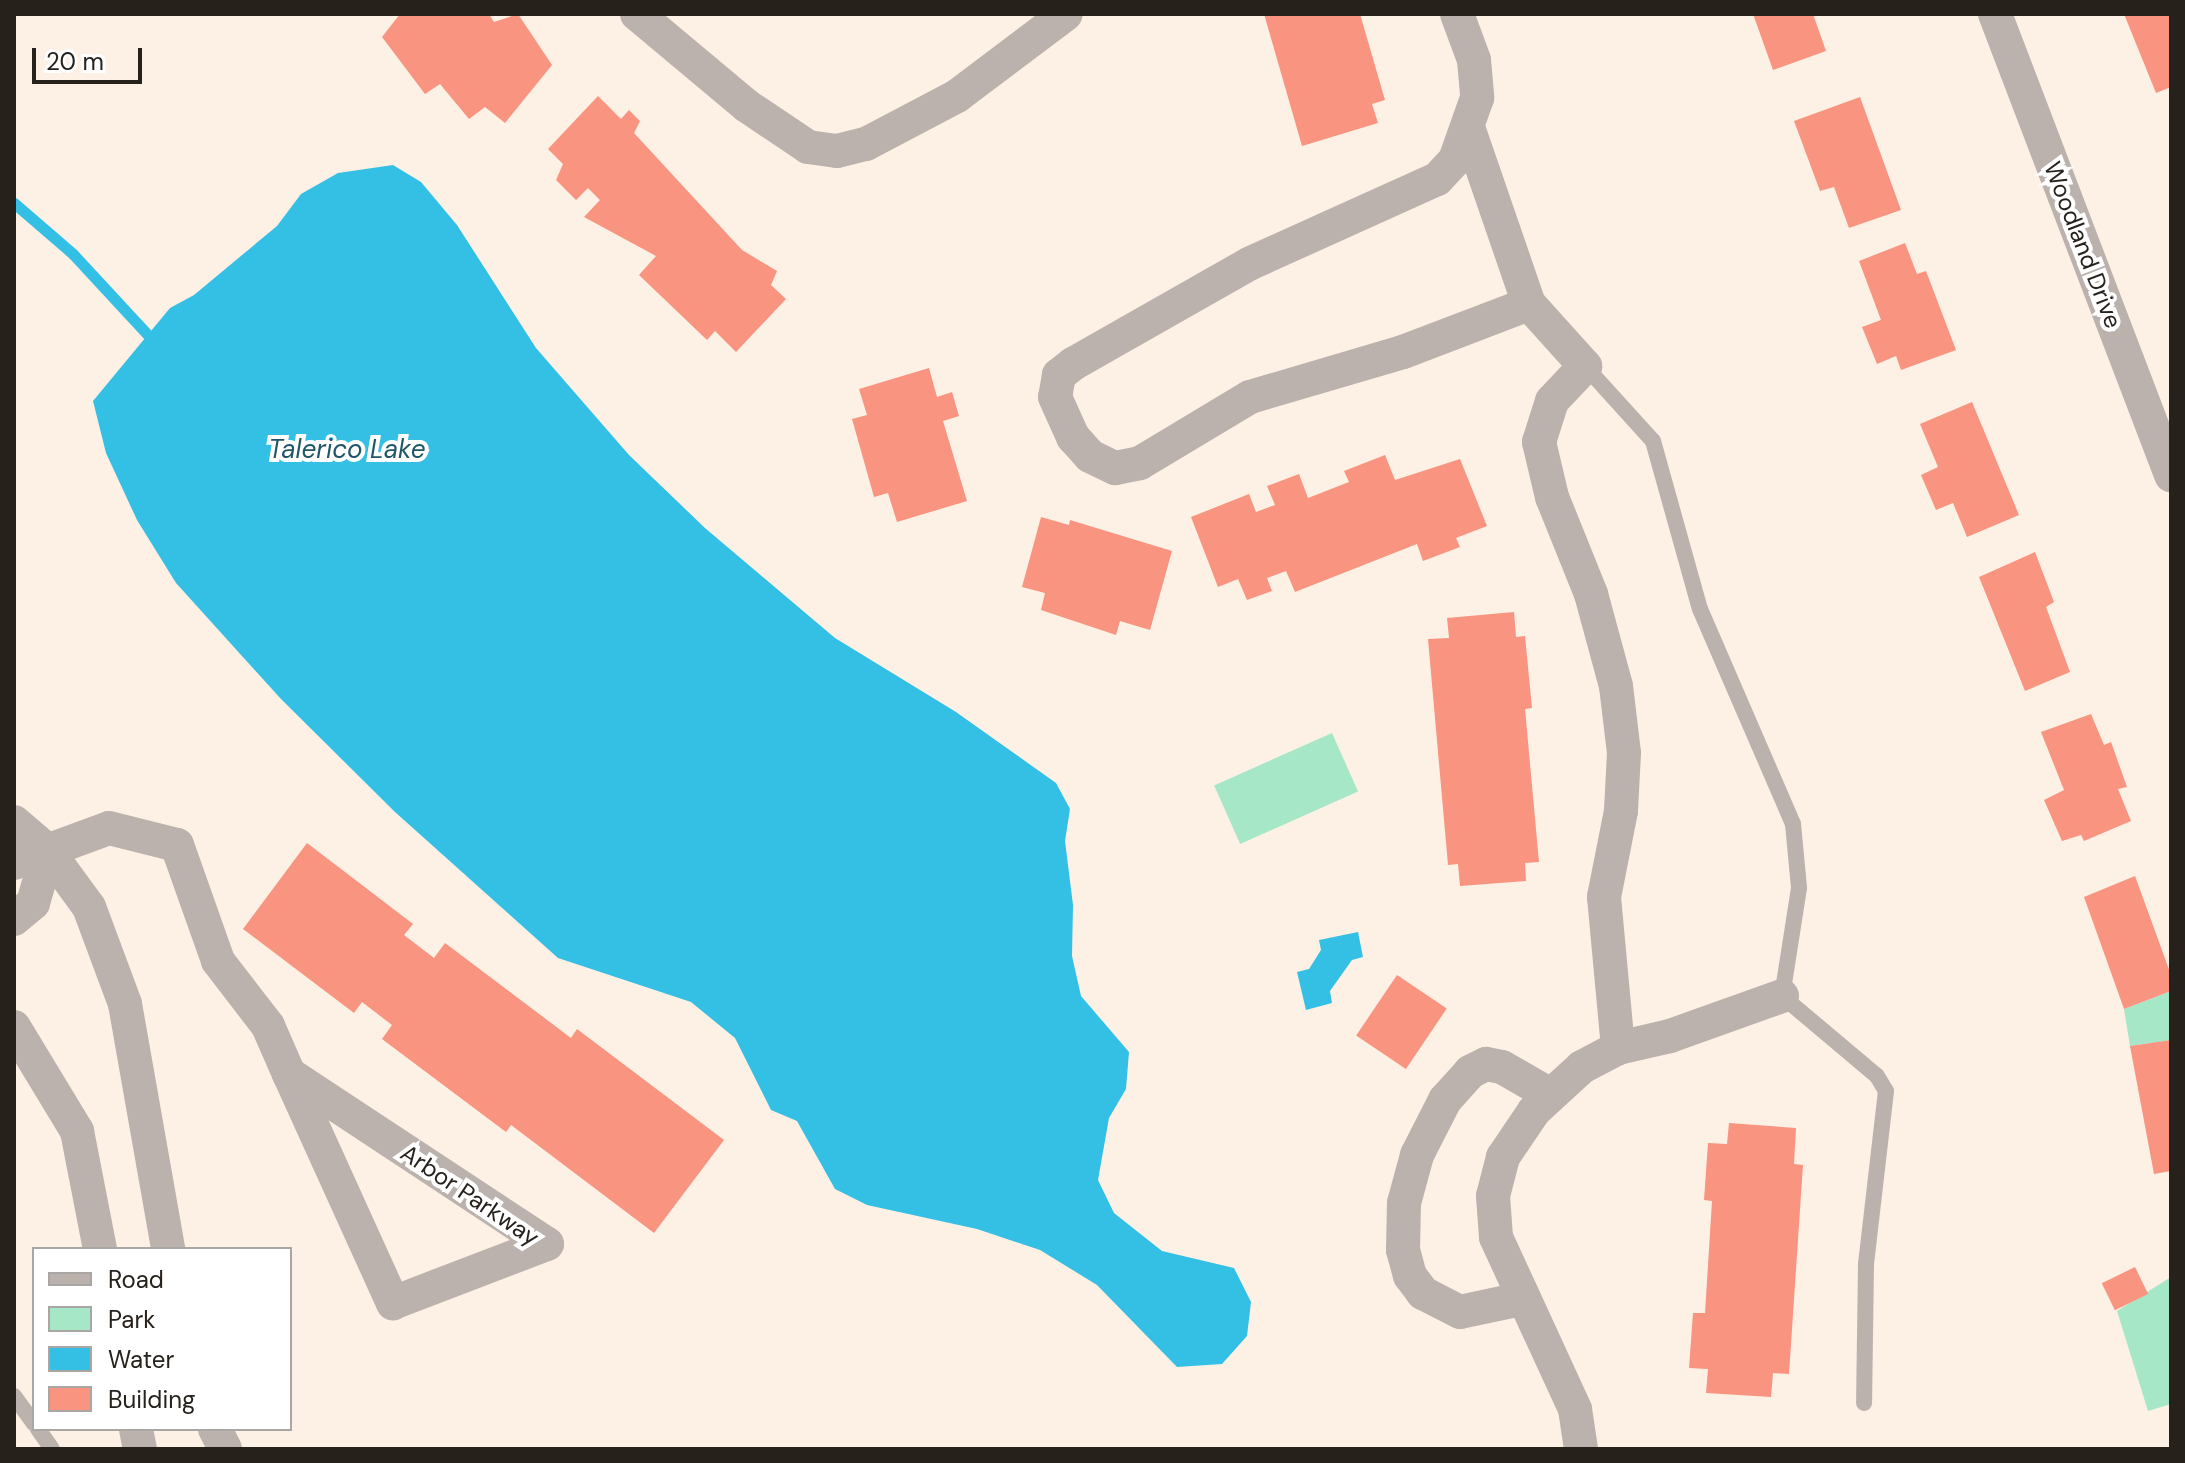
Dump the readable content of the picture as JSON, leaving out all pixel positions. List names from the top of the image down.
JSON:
{
  "streets": {
    "street": ["Woodland Drive", "Arbor Parkway"]
  },
  "water": ["Talerico Lake"],
  "legend": [
    "Road",
    "Park",
    "Water",
    "Building"
  ],
  "scale_bar": "20 m"
}
